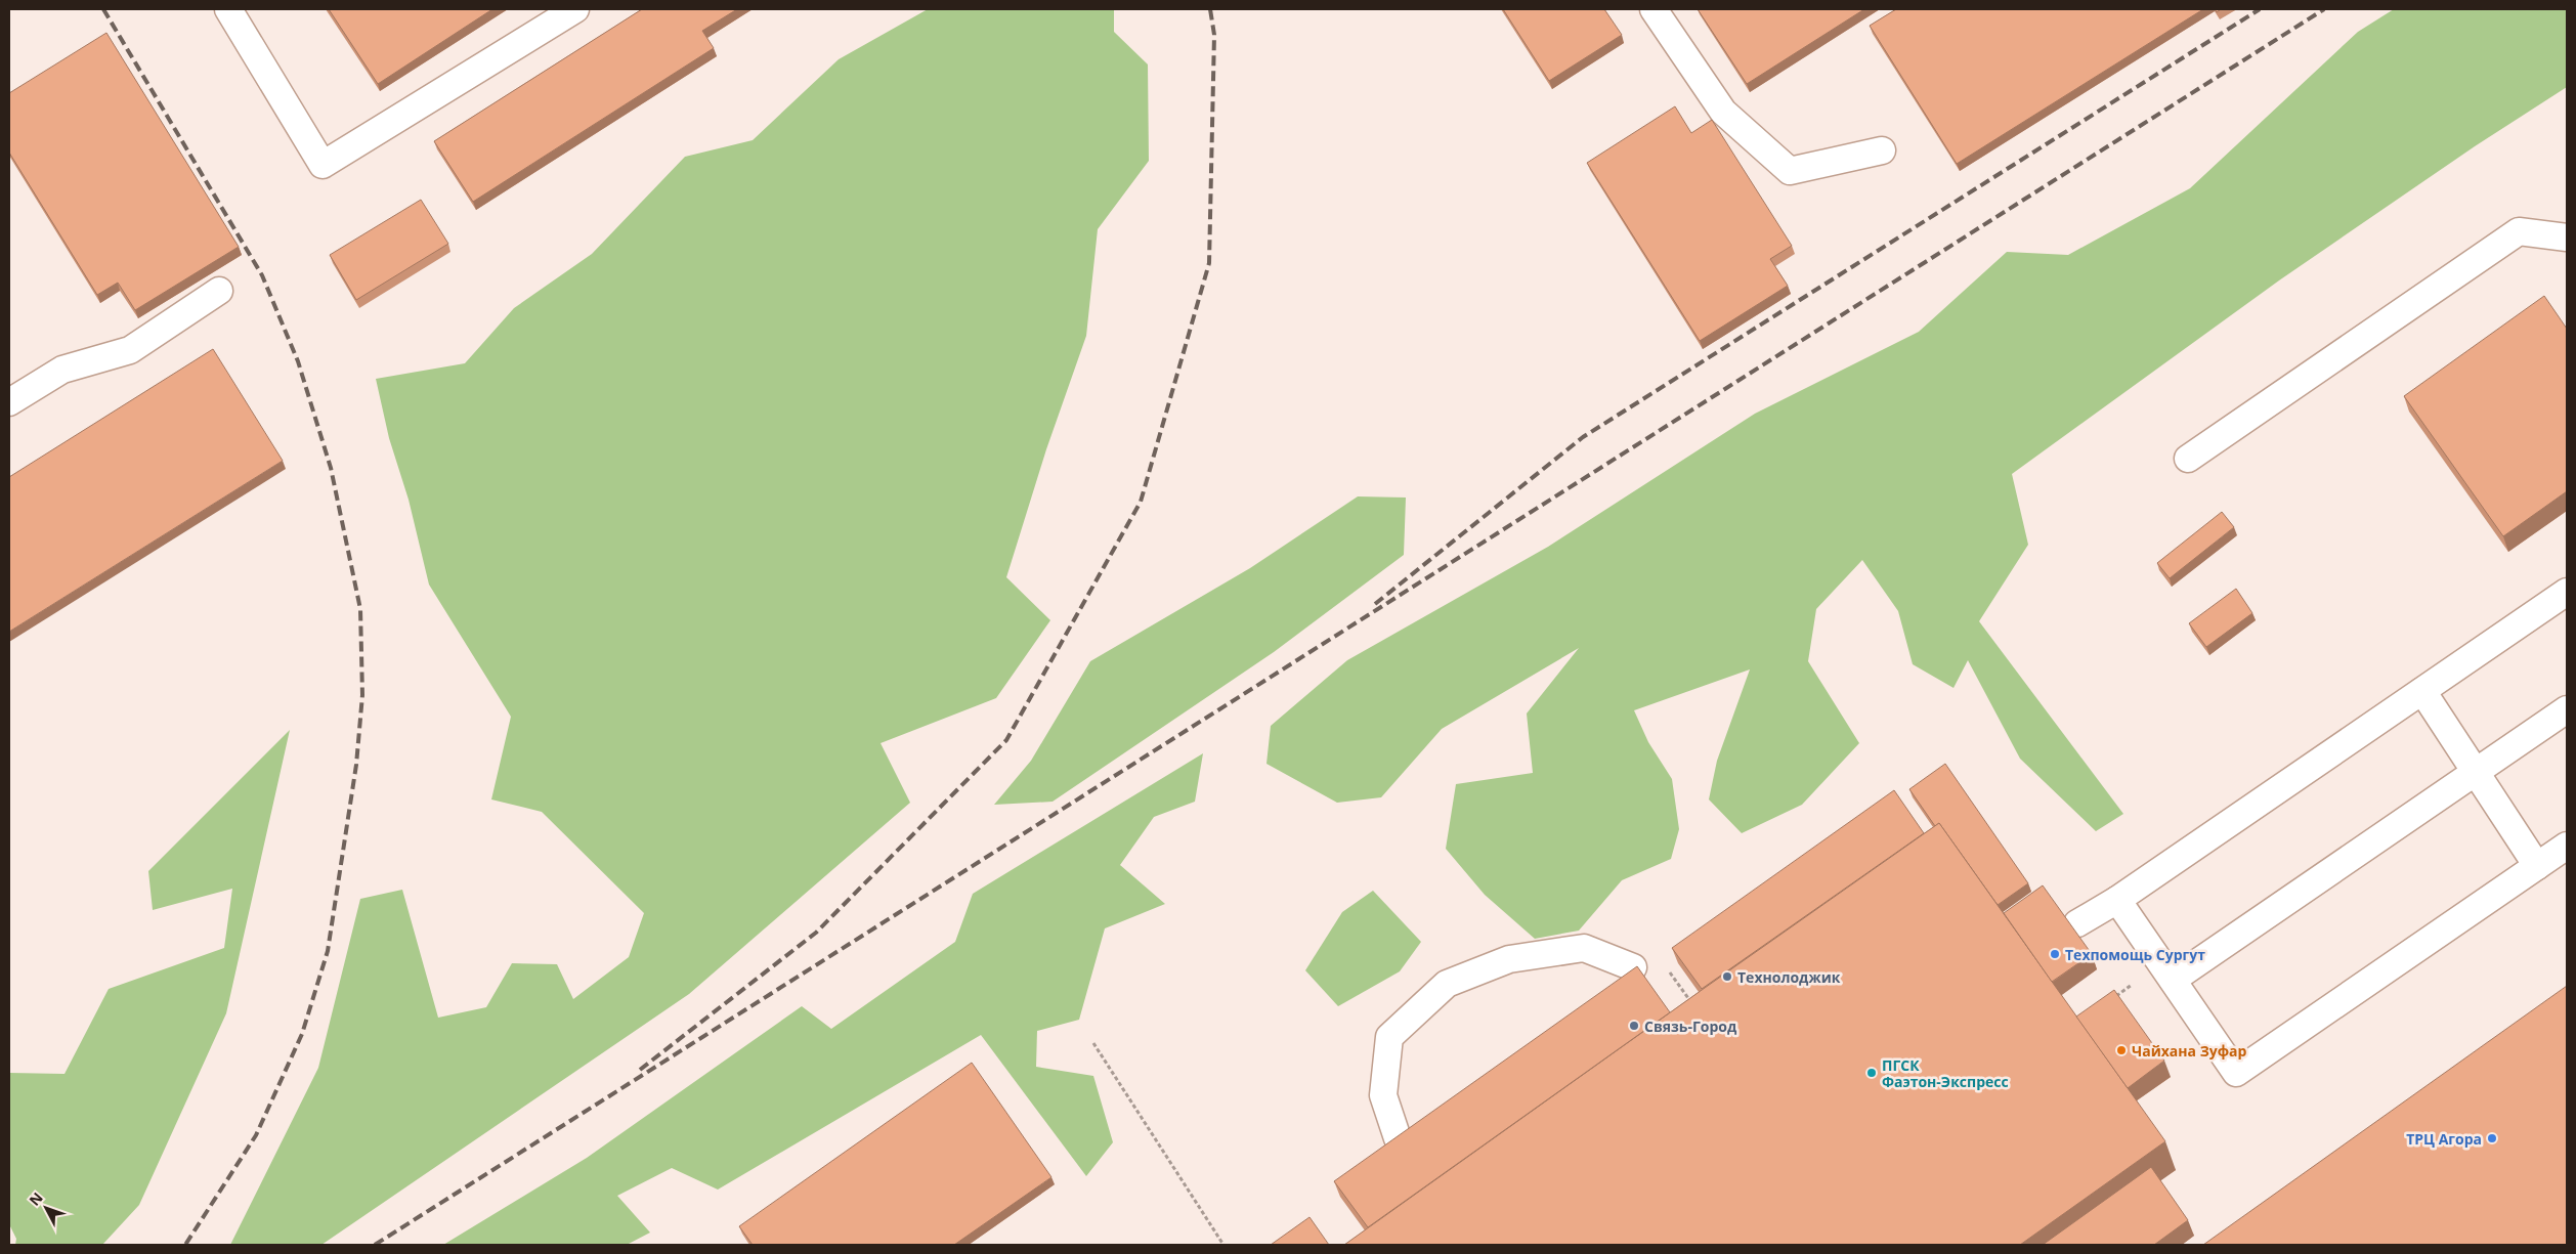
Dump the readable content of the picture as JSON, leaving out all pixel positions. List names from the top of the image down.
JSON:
{
  "places": [
    "Техпомощь Сургут",
    "Технолоджик",
    "Связь-Город",
    "Чайхана Зуфар",
    "ПГСК Фаэтон-Экспресс",
    "ТРЦ Агора"
  ],
  "north": "top left"
}
